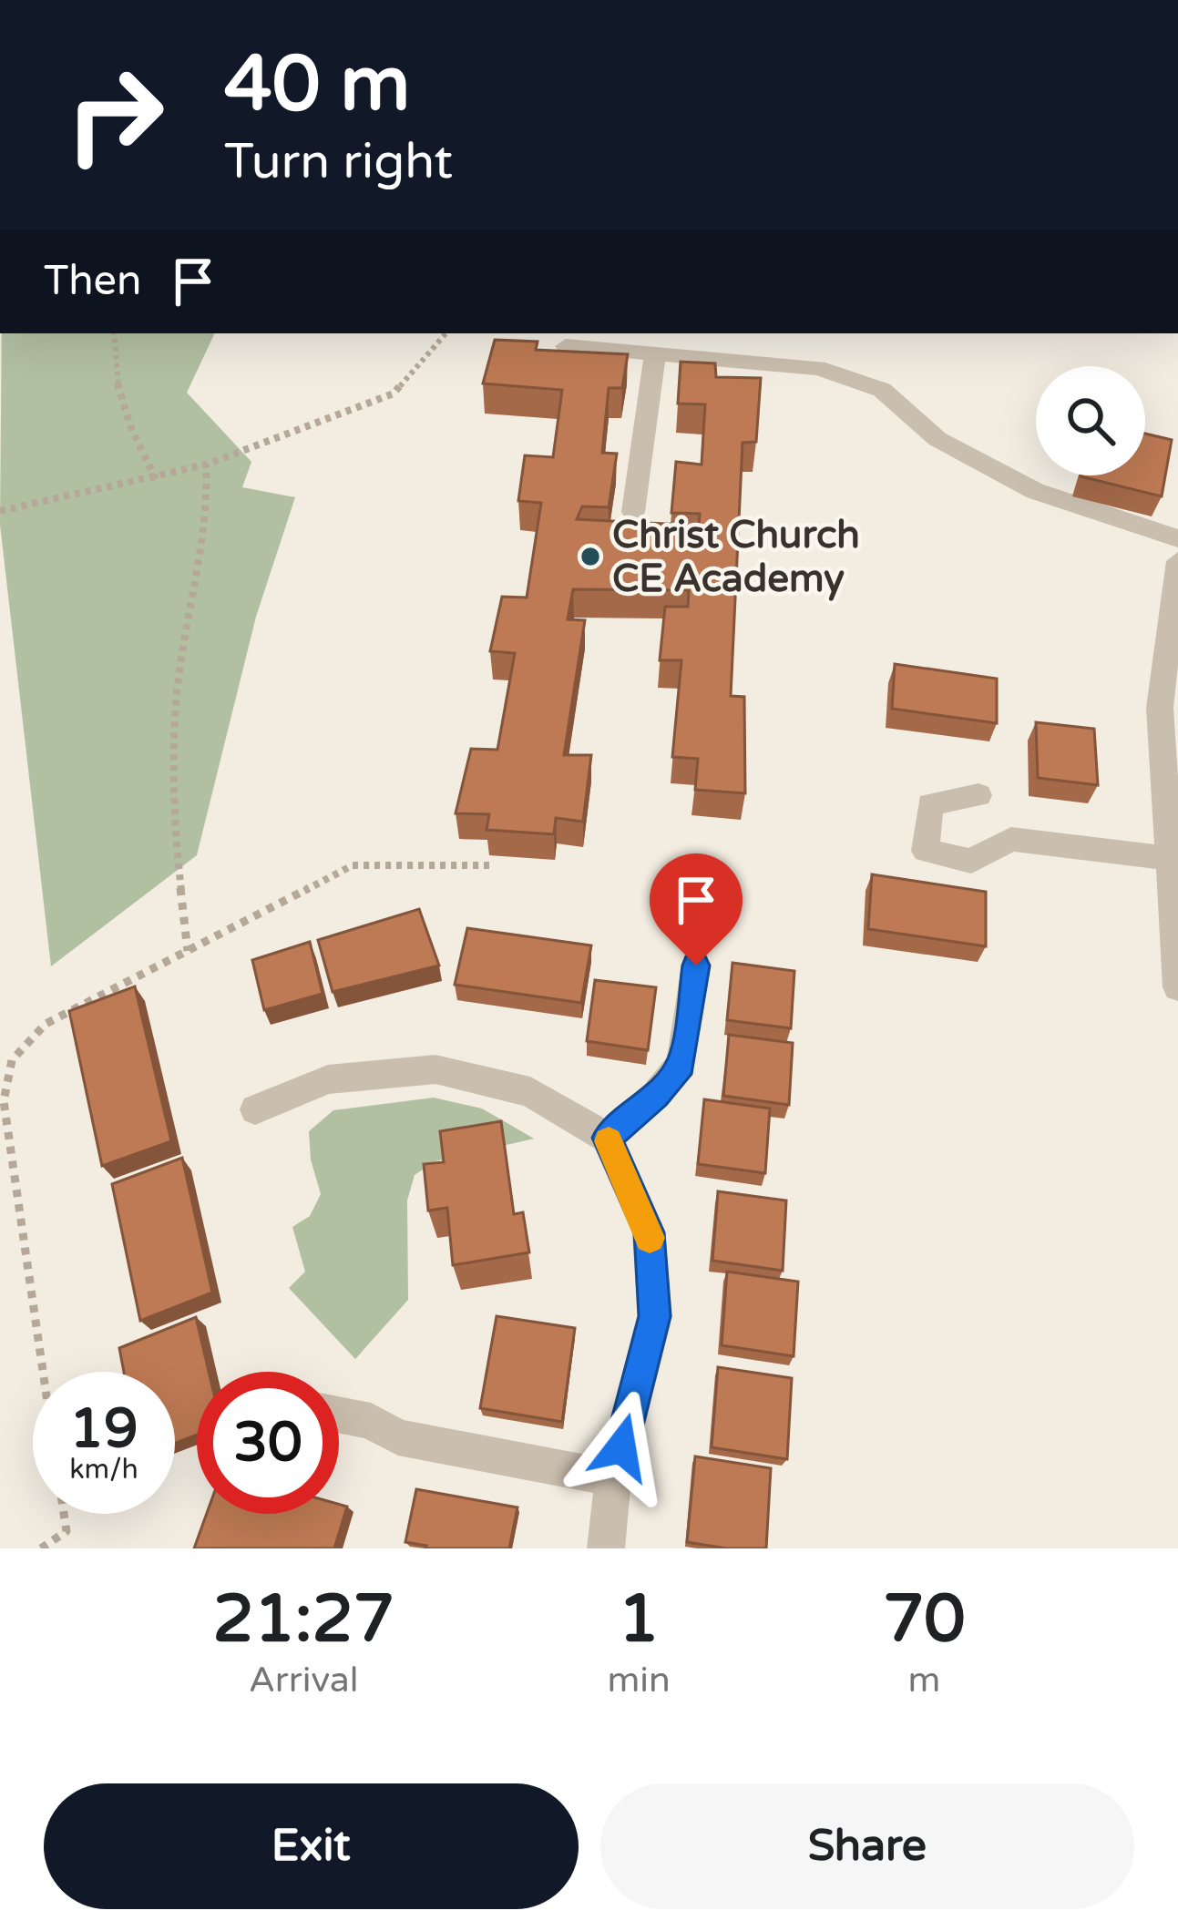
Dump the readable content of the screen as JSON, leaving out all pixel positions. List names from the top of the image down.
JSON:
{
  "places": ["Christ Church CE Academy"],
  "page": {
    "turn": ["40 m", "Turn right"],
    "then": "Then",
    "speed": "19 km/h",
    "limit": "30",
    "eta": [
      "21:27",
      "Arrival",
      "1",
      "min",
      "70",
      "m"
    ],
    "buttons": ["Exit", "Share"]
  }
}
